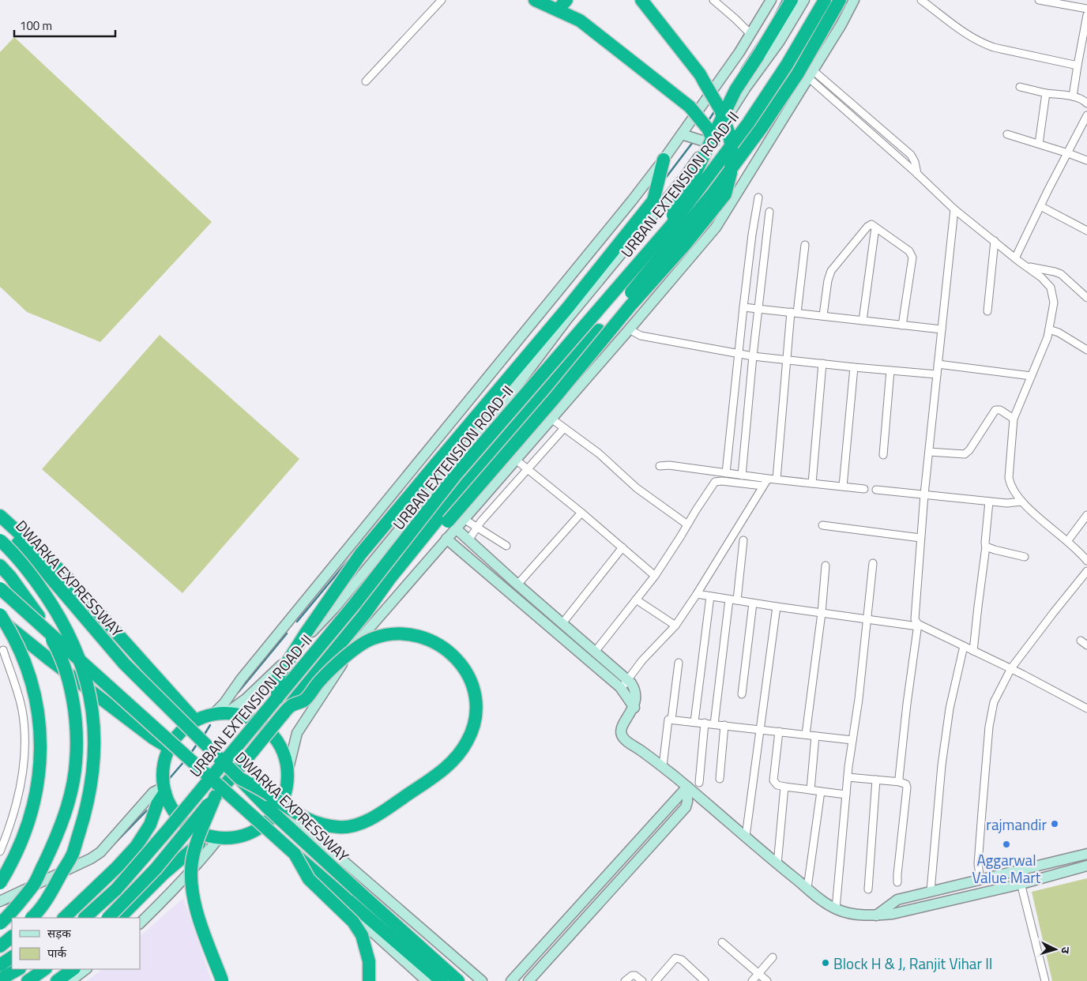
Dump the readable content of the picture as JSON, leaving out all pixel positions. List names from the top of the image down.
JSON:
{
  "streets": {
    "highway": ["URBAN EXTENSION ROAD-II", "DWARKA EXPRESSWAY"]
  },
  "places": ["rajmandir", "Aggarwal Value Mart", "Block H & J, Ranjit Vihar II"],
  "legend": ["सड़क", "पार्क"],
  "scale_bar": "100 m",
  "north": "right"
}
